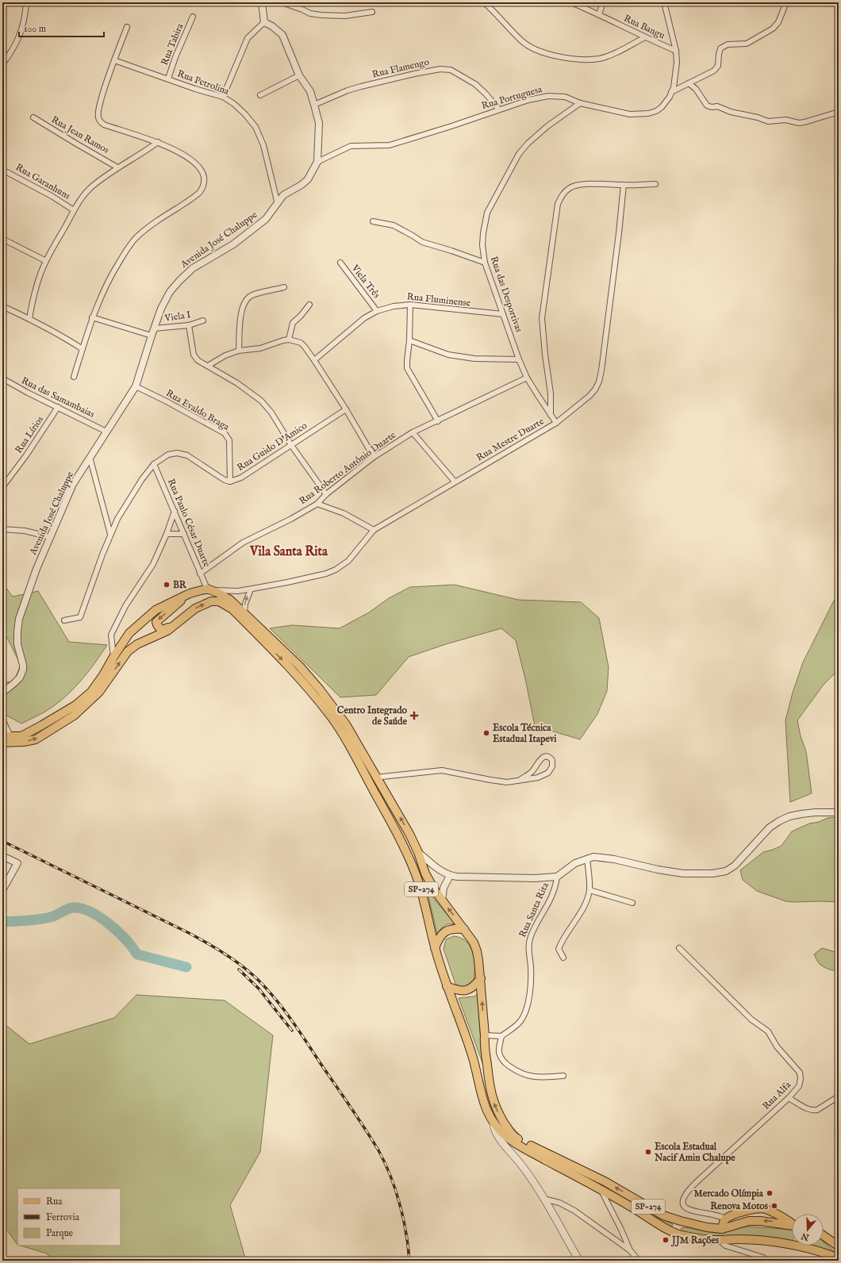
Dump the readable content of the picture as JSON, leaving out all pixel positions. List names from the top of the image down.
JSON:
{
  "streets": {
    "main road": ["SP-274"],
    "street": [
      "Rua Bangu",
      "Rua Tabira",
      "Rua Flamengo",
      "Rua Petrolina",
      "Rua Portuguesa",
      "Rua Jean Ramos",
      "Rua Garanhuns",
      "Avenida José Chaluppe",
      "Viela Três",
      "Rua das Desportivas",
      "Rua Fluminense",
      "Viela I",
      "Rua das Samambaias",
      "Rua Evaldo Braga",
      "Rua Lírios",
      "Rua Mestre Duarte",
      "Rua Guido D'Amico",
      "Rua Roberto Antônio Duarte",
      "Rua Paulo César Duarte",
      "Rua Santa Rita",
      "Rua Alfa"
    ]
  },
  "crossings": [
    ["Rua Bangu", "Rua Portuguesa"],
    ["Rua Tabira", "Rua Petrolina"],
    ["Rua Flamengo", "Rua Portuguesa"],
    ["Rua Flamengo", "Avenida José Chaluppe"],
    ["Rua Petrolina", "Avenida José Chaluppe"],
    ["Rua Portuguesa", "Avenida José Chaluppe"],
    ["Rua Portuguesa", "Rua das Desportivas"],
    ["Avenida José Chaluppe", "Viela I"],
    ["Avenida José Chaluppe", "Rua das Samambaias"],
    ["Avenida José Chaluppe", "Rua Evaldo Braga"],
    ["Viela Três", "Rua Fluminense"],
    ["Rua das Desportivas", "Rua Fluminense"],
    ["Rua das Desportivas", "Rua Mestre Duarte"],
    ["Rua das Desportivas", "Rua Roberto Antônio Duarte"],
    ["Rua das Samambaias", "Rua Lírios"],
    ["Rua Evaldo Braga", "Rua Guido D'Amico"],
    ["Rua Mestre Duarte", "Rua Paulo César Duarte"],
    ["Rua Mestre Duarte", "SP-274"],
    ["Rua Guido D'Amico", "Rua Paulo César Duarte"],
    ["Rua Roberto Antônio Duarte", "Rua Paulo César Duarte"],
    ["Rua Paulo César Duarte", "SP-274"]
  ],
  "districts": ["Vila Santa Rita"],
  "places": {
    "other": [
      "BR",
      "Escola Técnica Estadual Itapevi",
      "Escola Estadual Nacif Amin Chalupe",
      "Mercado Olímpia",
      "Renova Motos",
      "JJM Rações"
    ],
    "health": ["Centro Integrado de Saúde"]
  },
  "legend": ["Rua", "Ferrovia", "Parque"],
  "scale_bar": "100 m",
  "north": "bottom"
}
